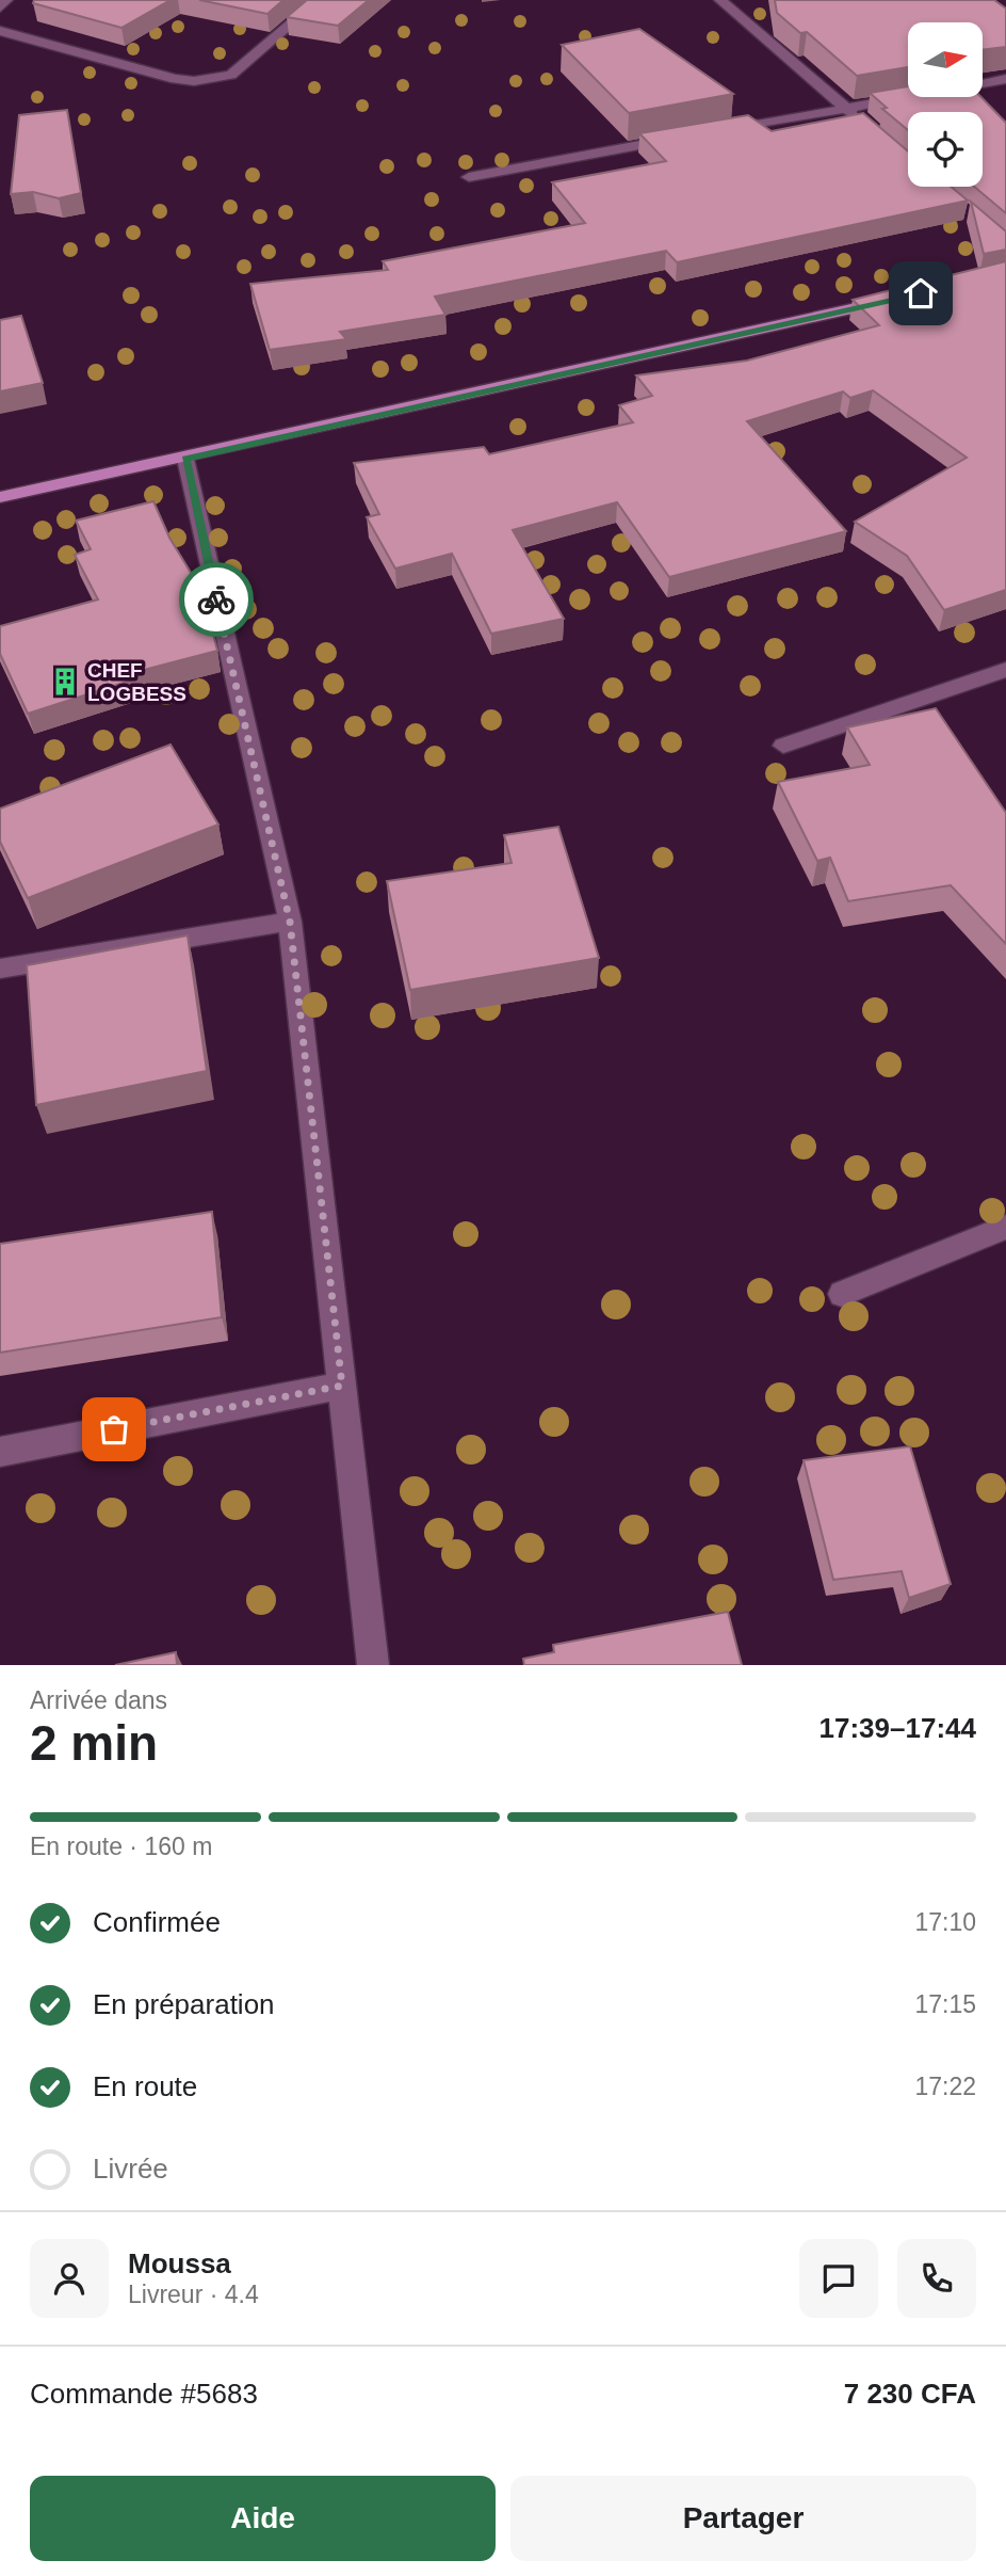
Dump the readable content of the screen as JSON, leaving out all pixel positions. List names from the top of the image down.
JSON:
{
  "places": {
    "building": ["CHEF LOGBESS"]
  },
  "north": "right",
  "page": {
    "heading": ["2 min", "Arrivée dans", "17:39–17:44"],
    "panel": [
      "Moussa",
      "Livreur · 4.4",
      "Commande #5683",
      "7 230 CFA"
    ],
    "bar": "En route · 160 m",
    "list": [
      ["Confirmée", "17:10"],
      ["En préparation", "17:15"],
      ["En route", "17:22"],
      "Livrée"
    ],
    "buttons": ["Aide", "Partager"]
  }
}
